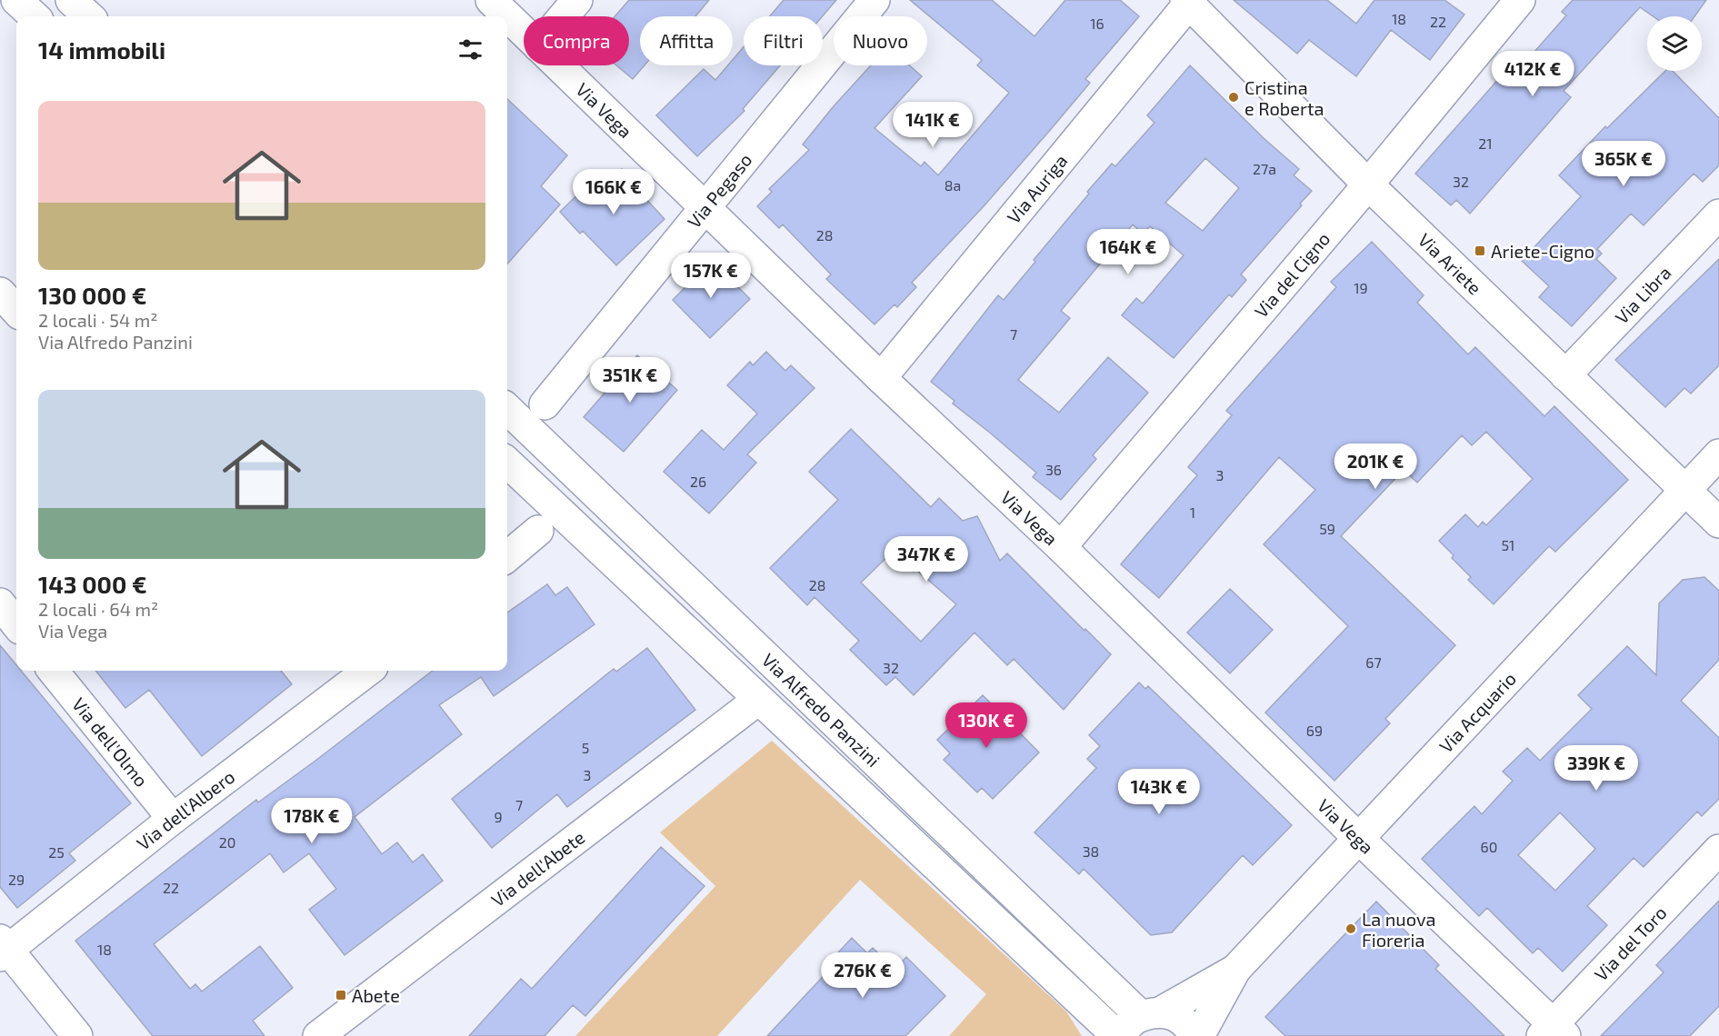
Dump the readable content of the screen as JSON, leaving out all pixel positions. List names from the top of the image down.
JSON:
{
  "streets": {
    "street": [
      "Via Vega",
      "Via Auriga",
      "Via Pegaso",
      "Via Ariete",
      "Via del Cigno",
      "Via Libra",
      "Via Alfredo Panzini",
      "Via Acquario",
      "Via dell'Olmo",
      "Via dell'Albero",
      "Via dell'Abete",
      "Via del Toro"
    ]
  },
  "crossings": [
    ["Via Vega", "Via Auriga"],
    ["Via Vega", "Via Pegaso"],
    ["Via Vega", "Via del Cigno"],
    ["Via Vega", "Via Acquario"],
    ["Via Vega", "Via del Toro"],
    ["Via Auriga", "Via Ariete"],
    ["Via Ariete", "Via del Cigno"],
    ["Via Ariete", "Via Libra"],
    ["Via Ariete", "Via Acquario"],
    ["Via Alfredo Panzini", "Via Acquario"],
    ["Via Alfredo Panzini", "Via dell'Abete"],
    ["Via dell'Olmo", "Via dell'Albero"]
  ],
  "places": {
    "other": ["Cristina e Roberta", "La nuova Fioreria"],
    "transit": ["Ariete-Cigno", "Abete"]
  },
  "house_numbers": [
    "18",
    "22",
    "16",
    "21",
    "27a",
    "32",
    "8a",
    "28",
    "19",
    "7",
    "36",
    "3",
    "26",
    "1",
    "59",
    "51",
    "28",
    "67",
    "32",
    "69",
    "5",
    "3",
    "7",
    "9",
    "20",
    "60",
    "38",
    "25",
    "29",
    "22",
    "18"
  ],
  "page": {
    "chip": [
      "Compra",
      "Affitta",
      "Filtri",
      "Nuovo"
    ],
    "heading": "14 immobili",
    "price": [
      "412K €",
      "141K €",
      "365K €",
      "166K €",
      "164K €",
      "157K €",
      "351K €",
      "201K €",
      "347K €",
      "130K €",
      "339K €",
      "143K €",
      "178K €",
      "276K €"
    ],
    "list": [
      {
        "name": "130 000 €",
        "note": "2 locali · 54 m² · Via Alfredo Panzini"
      },
      {
        "name": "143 000 €",
        "note": "2 locali · 64 m² · Via Vega"
      }
    ]
  }
}
